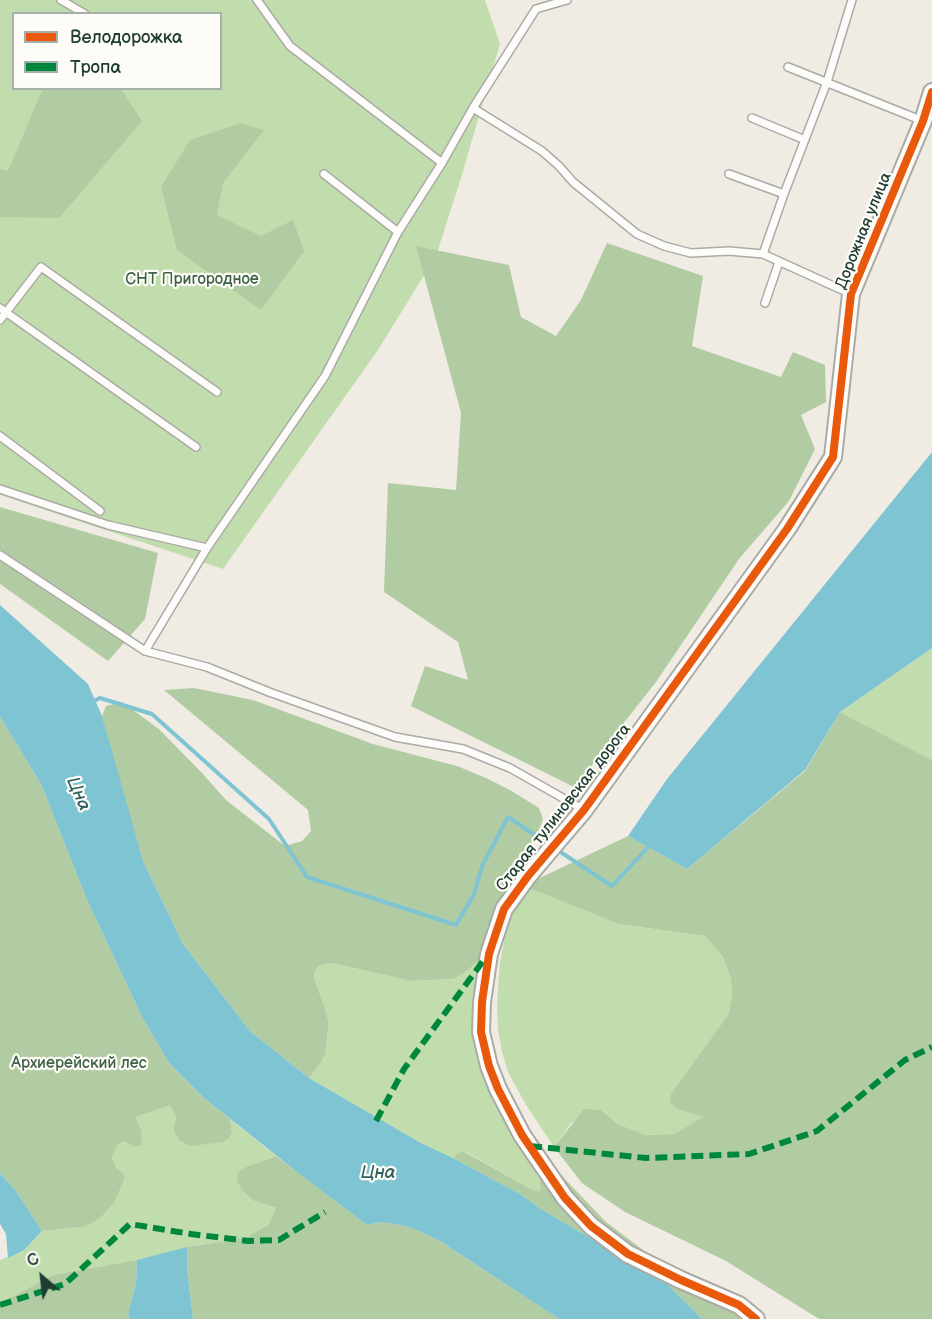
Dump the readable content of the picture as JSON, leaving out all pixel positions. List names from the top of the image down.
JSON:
{
  "streets": {
    "street": ["Дорожная улица", "Старая тулиновская дорога"]
  },
  "crossings": [
    ["Дорожная улица", "Старая тулиновская дорога"]
  ],
  "water": ["Цна"],
  "parks": ["СНТ Пригородное", "Архиерейский лес"],
  "legend": ["Велодорожка", "Тропа"],
  "north": "top left"
}
